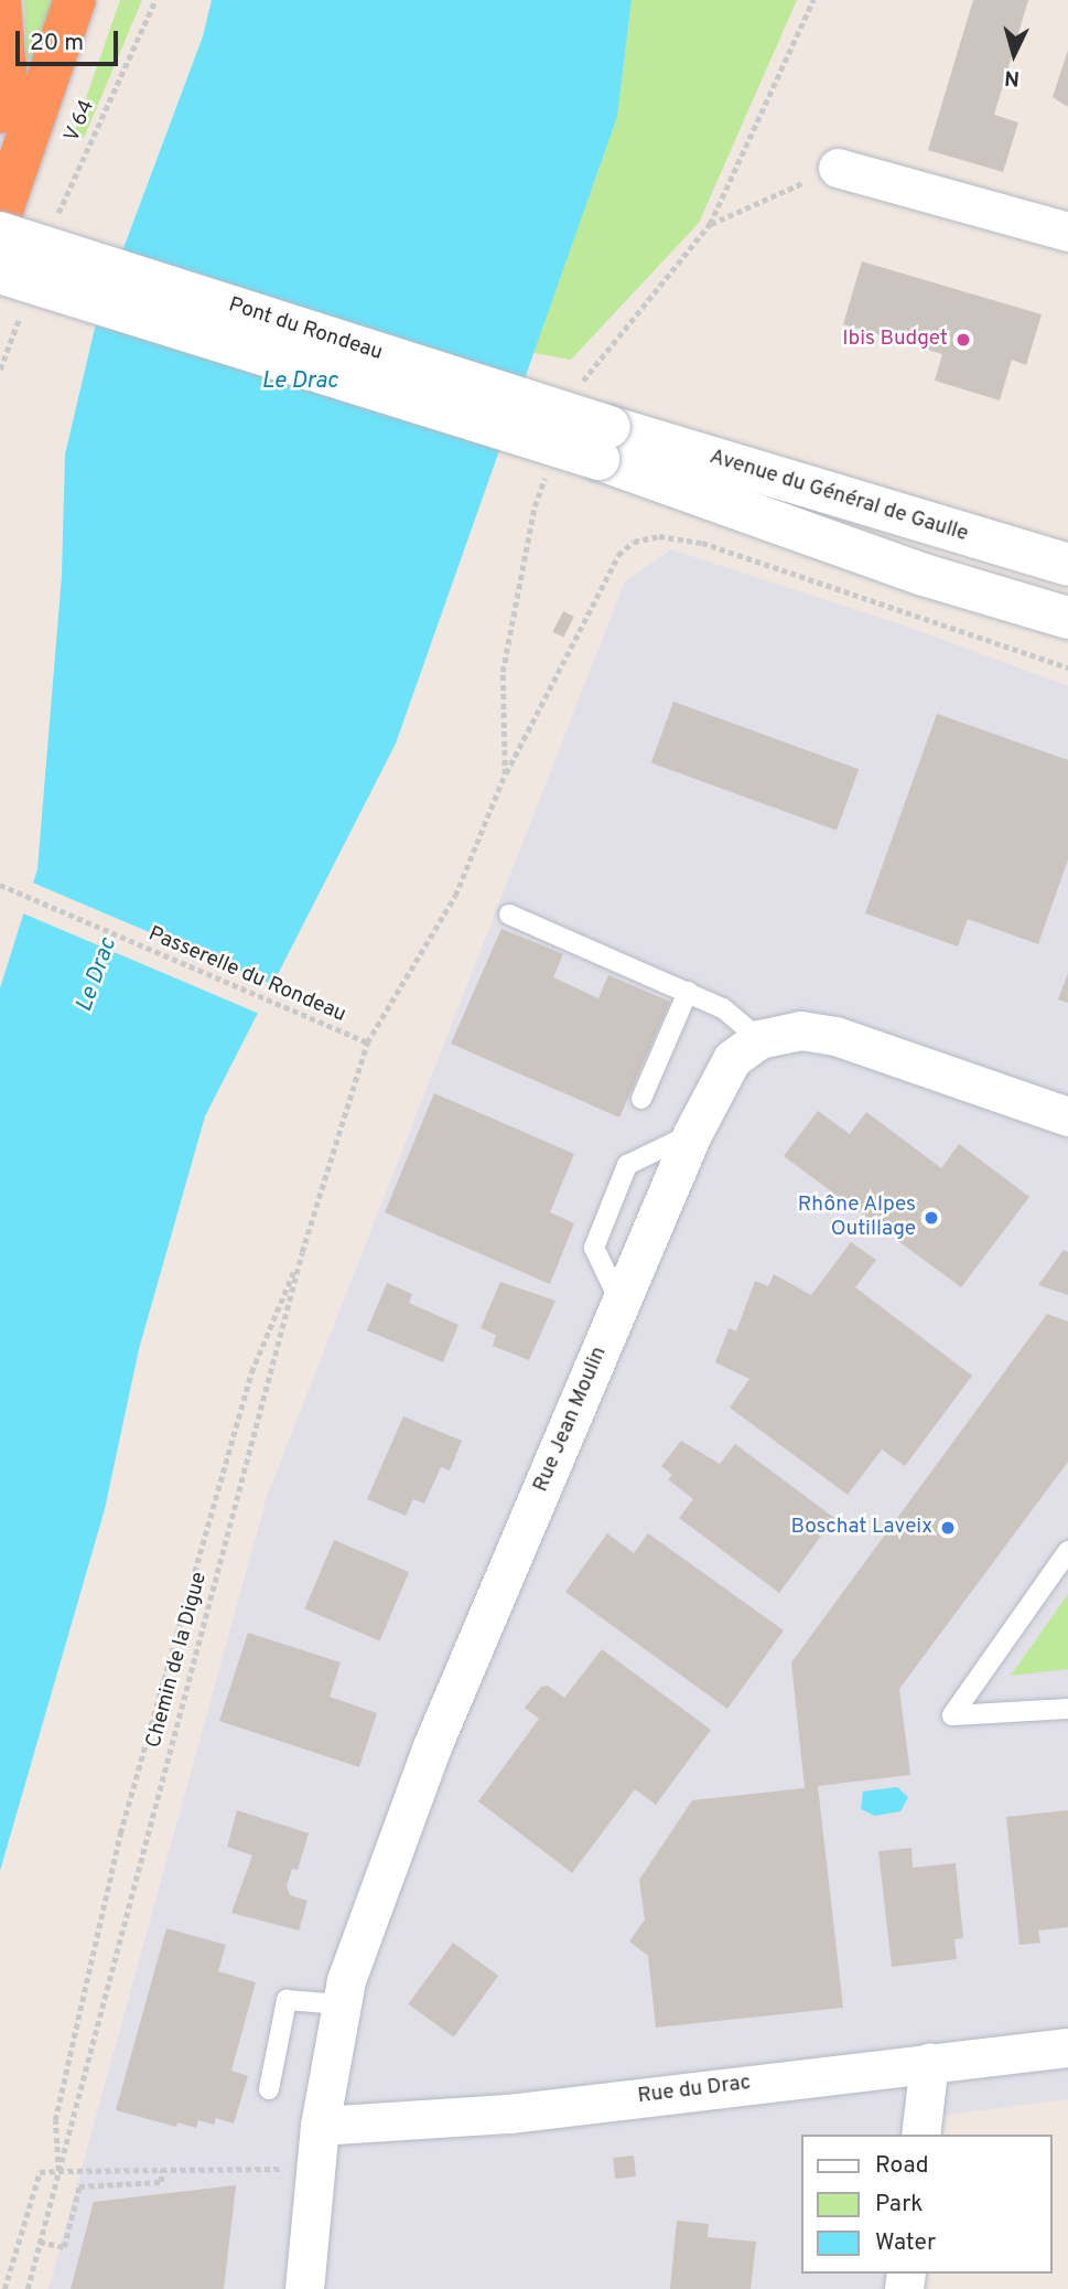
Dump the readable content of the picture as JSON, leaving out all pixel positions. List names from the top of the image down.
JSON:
{
  "streets": {
    "main road": ["Pont du Rondeau", "Avenue du Général de Gaulle"],
    "street": ["Rue Jean Moulin", "Rue du Drac"],
    "path": ["V 64", "Passerelle du Rondeau", "Chemin de la Digue"]
  },
  "crossings": [
    ["Pont du Rondeau", "Avenue du Général de Gaulle"],
    ["Passerelle du Rondeau", "Chemin de la Digue"],
    ["Rue Jean Moulin", "Rue du Drac"]
  ],
  "water": ["Le Drac"],
  "places": ["Ibis Budget", "Rhône Alpes Outillage", "Boschat Laveix"],
  "legend": ["Road", "Park", "Water"],
  "scale_bar": "20 m",
  "north": "bottom"
}
